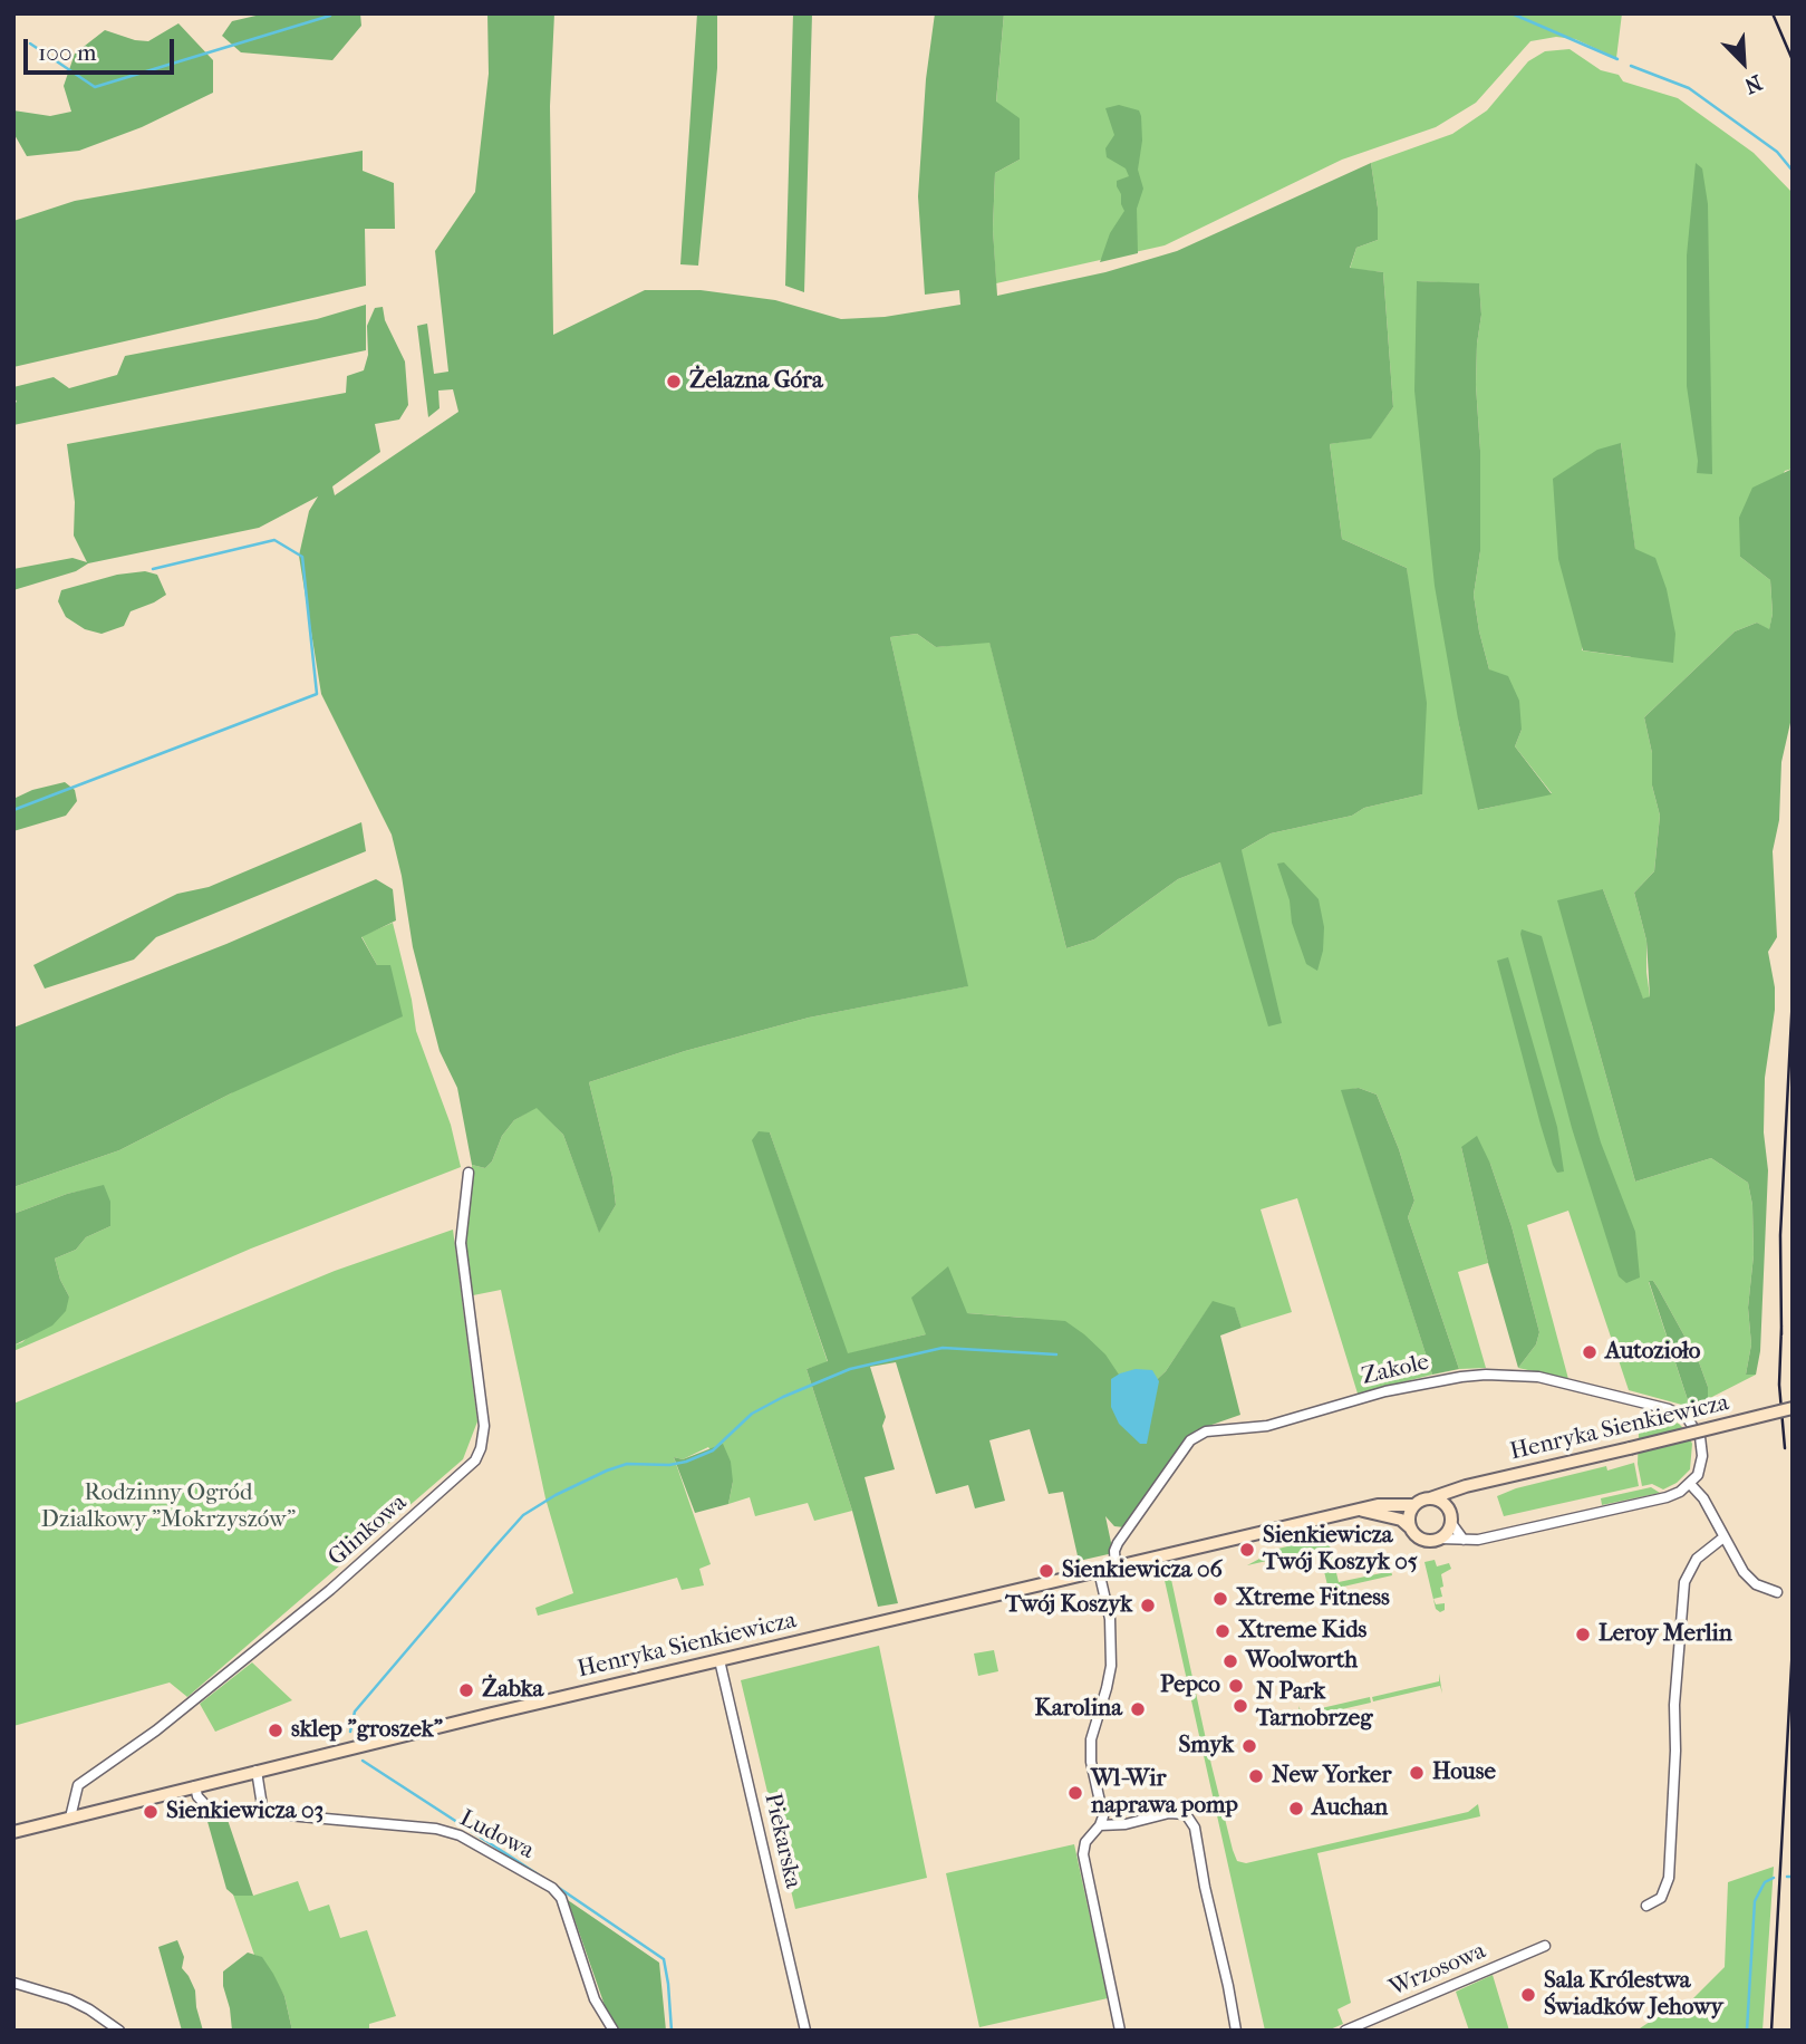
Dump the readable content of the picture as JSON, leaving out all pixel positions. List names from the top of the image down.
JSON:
{
  "streets": {
    "main road": ["Henryka Sienkiewicza"],
    "street": [
      "Zakole",
      "Glinkowa",
      "Ludowa",
      "Piekarska",
      "Wrzosowa"
    ]
  },
  "crossings": [
    ["Zakole", "Henryka Sienkiewicza"],
    ["Henryka Sienkiewicza", "Glinkowa"],
    ["Henryka Sienkiewicza", "Ludowa"],
    ["Henryka Sienkiewicza", "Piekarska"]
  ],
  "parks": ["Rodzinny Ogród Dzialkowy \"Mokrzyszów\""],
  "places": [
    "Żelazna Góra",
    "Autozioło",
    "Sienkiewicza Twój Koszyk 05",
    "Sienkiewicza 06",
    "Xtreme Fitness",
    "Twój Koszyk",
    "Xtreme Kids",
    "Leroy Merlin",
    "Woolworth",
    "Pepco",
    "Żabka",
    "N Park Tarnobrzeg",
    "Karolina",
    "sklep \"groszek\"",
    "Smyk",
    "House",
    "New Yorker",
    "Wl-Wir naprawa pomp",
    "Auchan",
    "Sienkiewicza 03",
    "Sala Królestwa Świadków Jehowy"
  ],
  "scale_bar": "100 m",
  "north": "bottom right"
}
